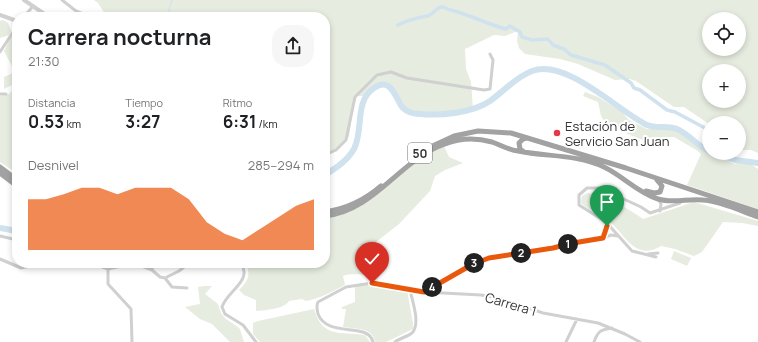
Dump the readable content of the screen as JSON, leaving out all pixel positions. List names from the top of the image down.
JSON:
{
  "streets": {
    "highway": ["50"],
    "street": ["Carrera 1"]
  },
  "places": ["Estación de Servicio San Juan"],
  "page": {
    "map_buttons": ["+", "−"],
    "heading": ["Carrera nocturna", "21:30"],
    "stats": [
      ["Distancia", "0.53 km"],
      ["Tiempo", "3:27"],
      ["Ritmo", "6:31 /km"]
    ],
    "chart": ["Desnivel", "285–294 m"],
    "pins": [
      "1",
      "2",
      "3",
      "4"
    ]
  }
}
